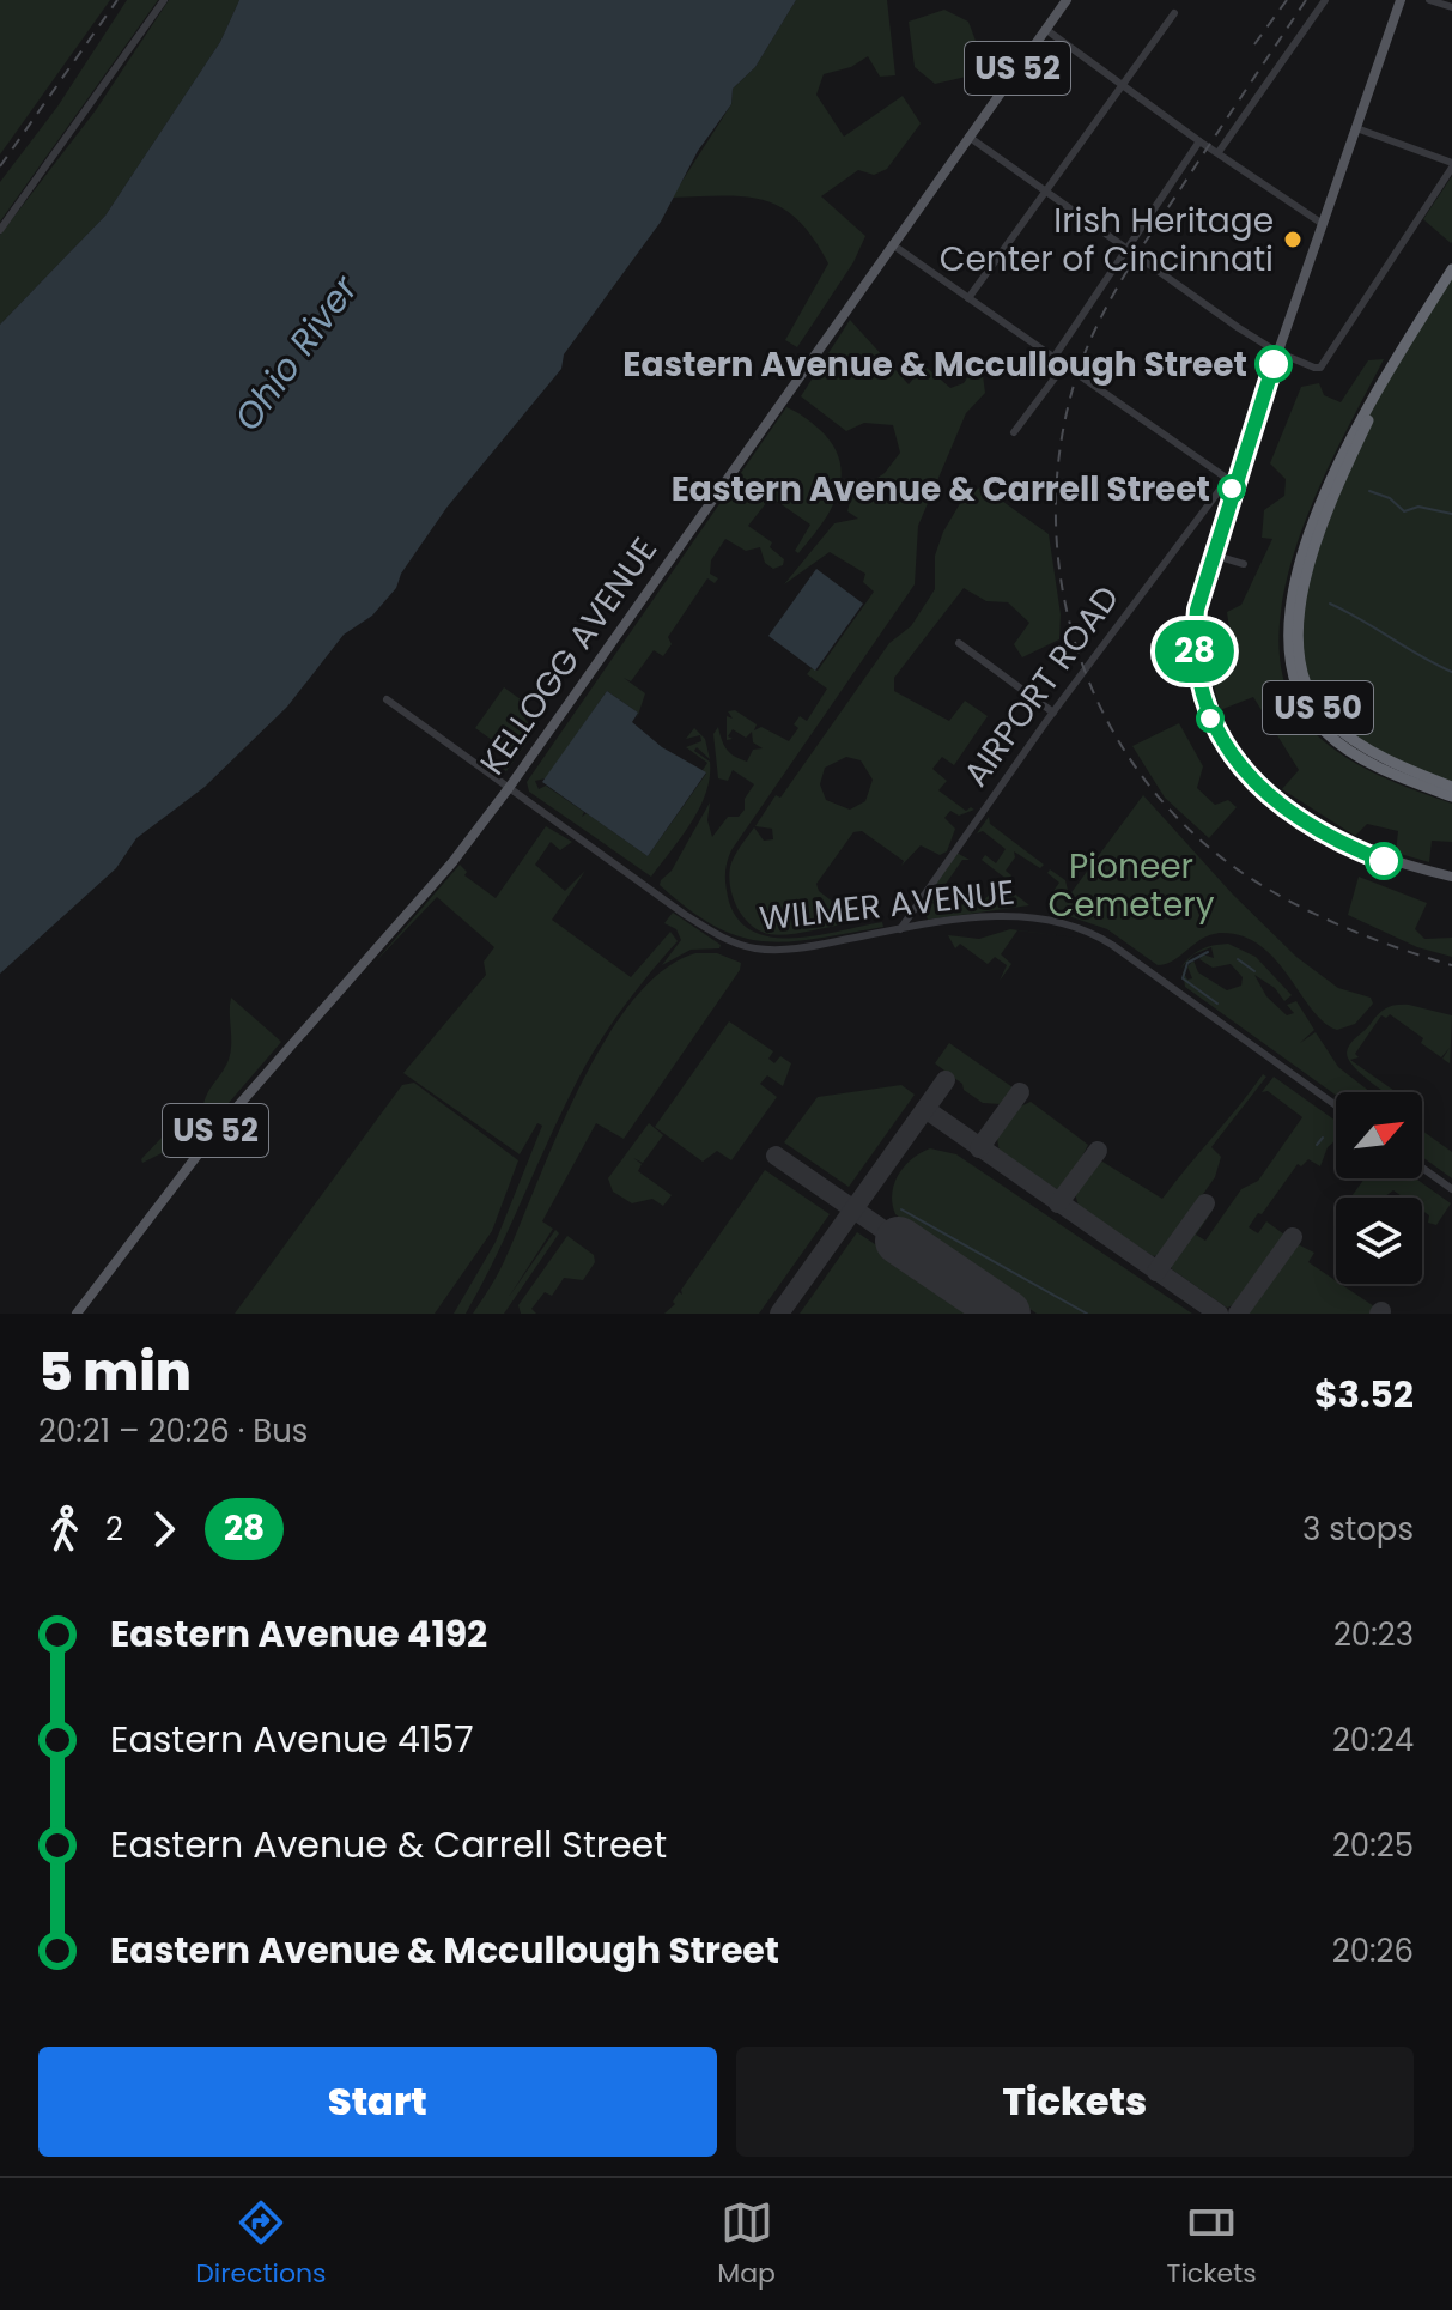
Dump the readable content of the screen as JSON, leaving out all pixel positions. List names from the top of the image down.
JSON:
{
  "streets": {
    "highway": ["US 50"],
    "main road": ["US 52", "KELLOGG AVENUE"],
    "street": ["AIRPORT ROAD", "WILMER AVENUE"]
  },
  "crossings": [
    ["KELLOGG AVENUE", "WILMER AVENUE"],
    ["AIRPORT ROAD", "WILMER AVENUE"]
  ],
  "water": ["Ohio River"],
  "parks": ["Pioneer Cemetery"],
  "places": ["Irish Heritage Center of Cincinnati", "Eastern Avenue & Mccullough Street", "Eastern Avenue & Carrell Street"],
  "lines": ["bus line 28"],
  "north": "top right",
  "page": {
    "on_map": "28",
    "heading": ["5 min", "20:21 – 20:26 · Bus", "$3.52"],
    "legs": ["2", "28", "3 stops"],
    "list": [
      {
        "name": "Eastern Avenue 4192",
        "value": "20:23"
      },
      {
        "name": "Eastern Avenue 4157",
        "value": "20:24"
      },
      {
        "name": "Eastern Avenue & Carrell Street",
        "value": "20:25"
      },
      {
        "name": "Eastern Avenue & Mccullough Street",
        "value": "20:26"
      }
    ],
    "buttons": ["Start", "Tickets"],
    "tabs": ["Directions", "Map", "Tickets"]
  }
}
